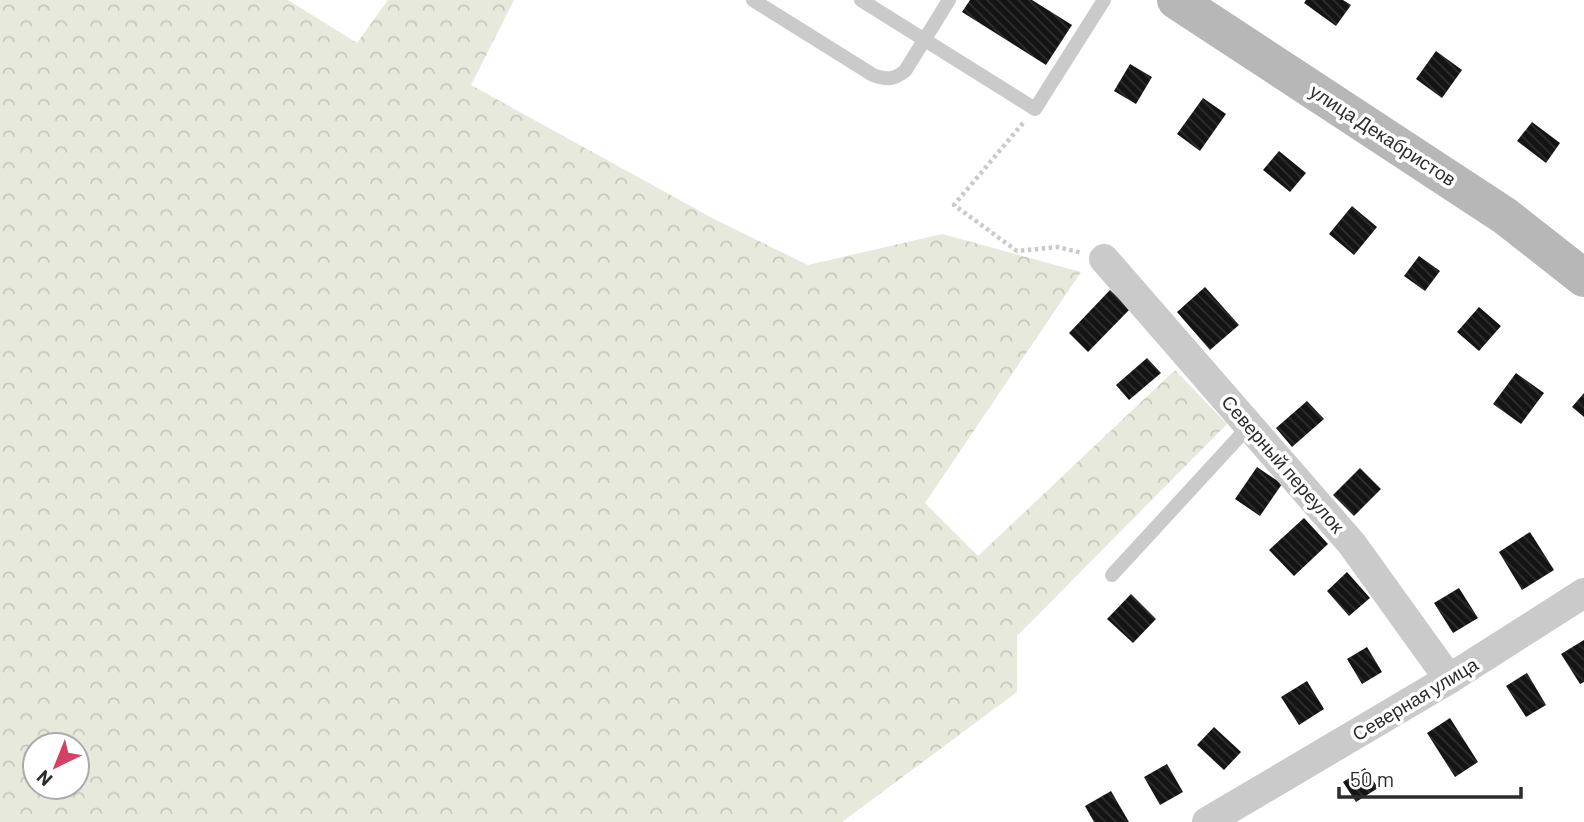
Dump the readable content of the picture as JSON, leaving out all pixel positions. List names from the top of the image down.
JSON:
{
  "streets": {
    "street": ["улица Декабристов", "Северный переулок", "Северная улица"]
  },
  "crossings": [
    ["Северный переулок", "Северная улица"]
  ],
  "scale_bar": "50 m",
  "north": "bottom left"
}
